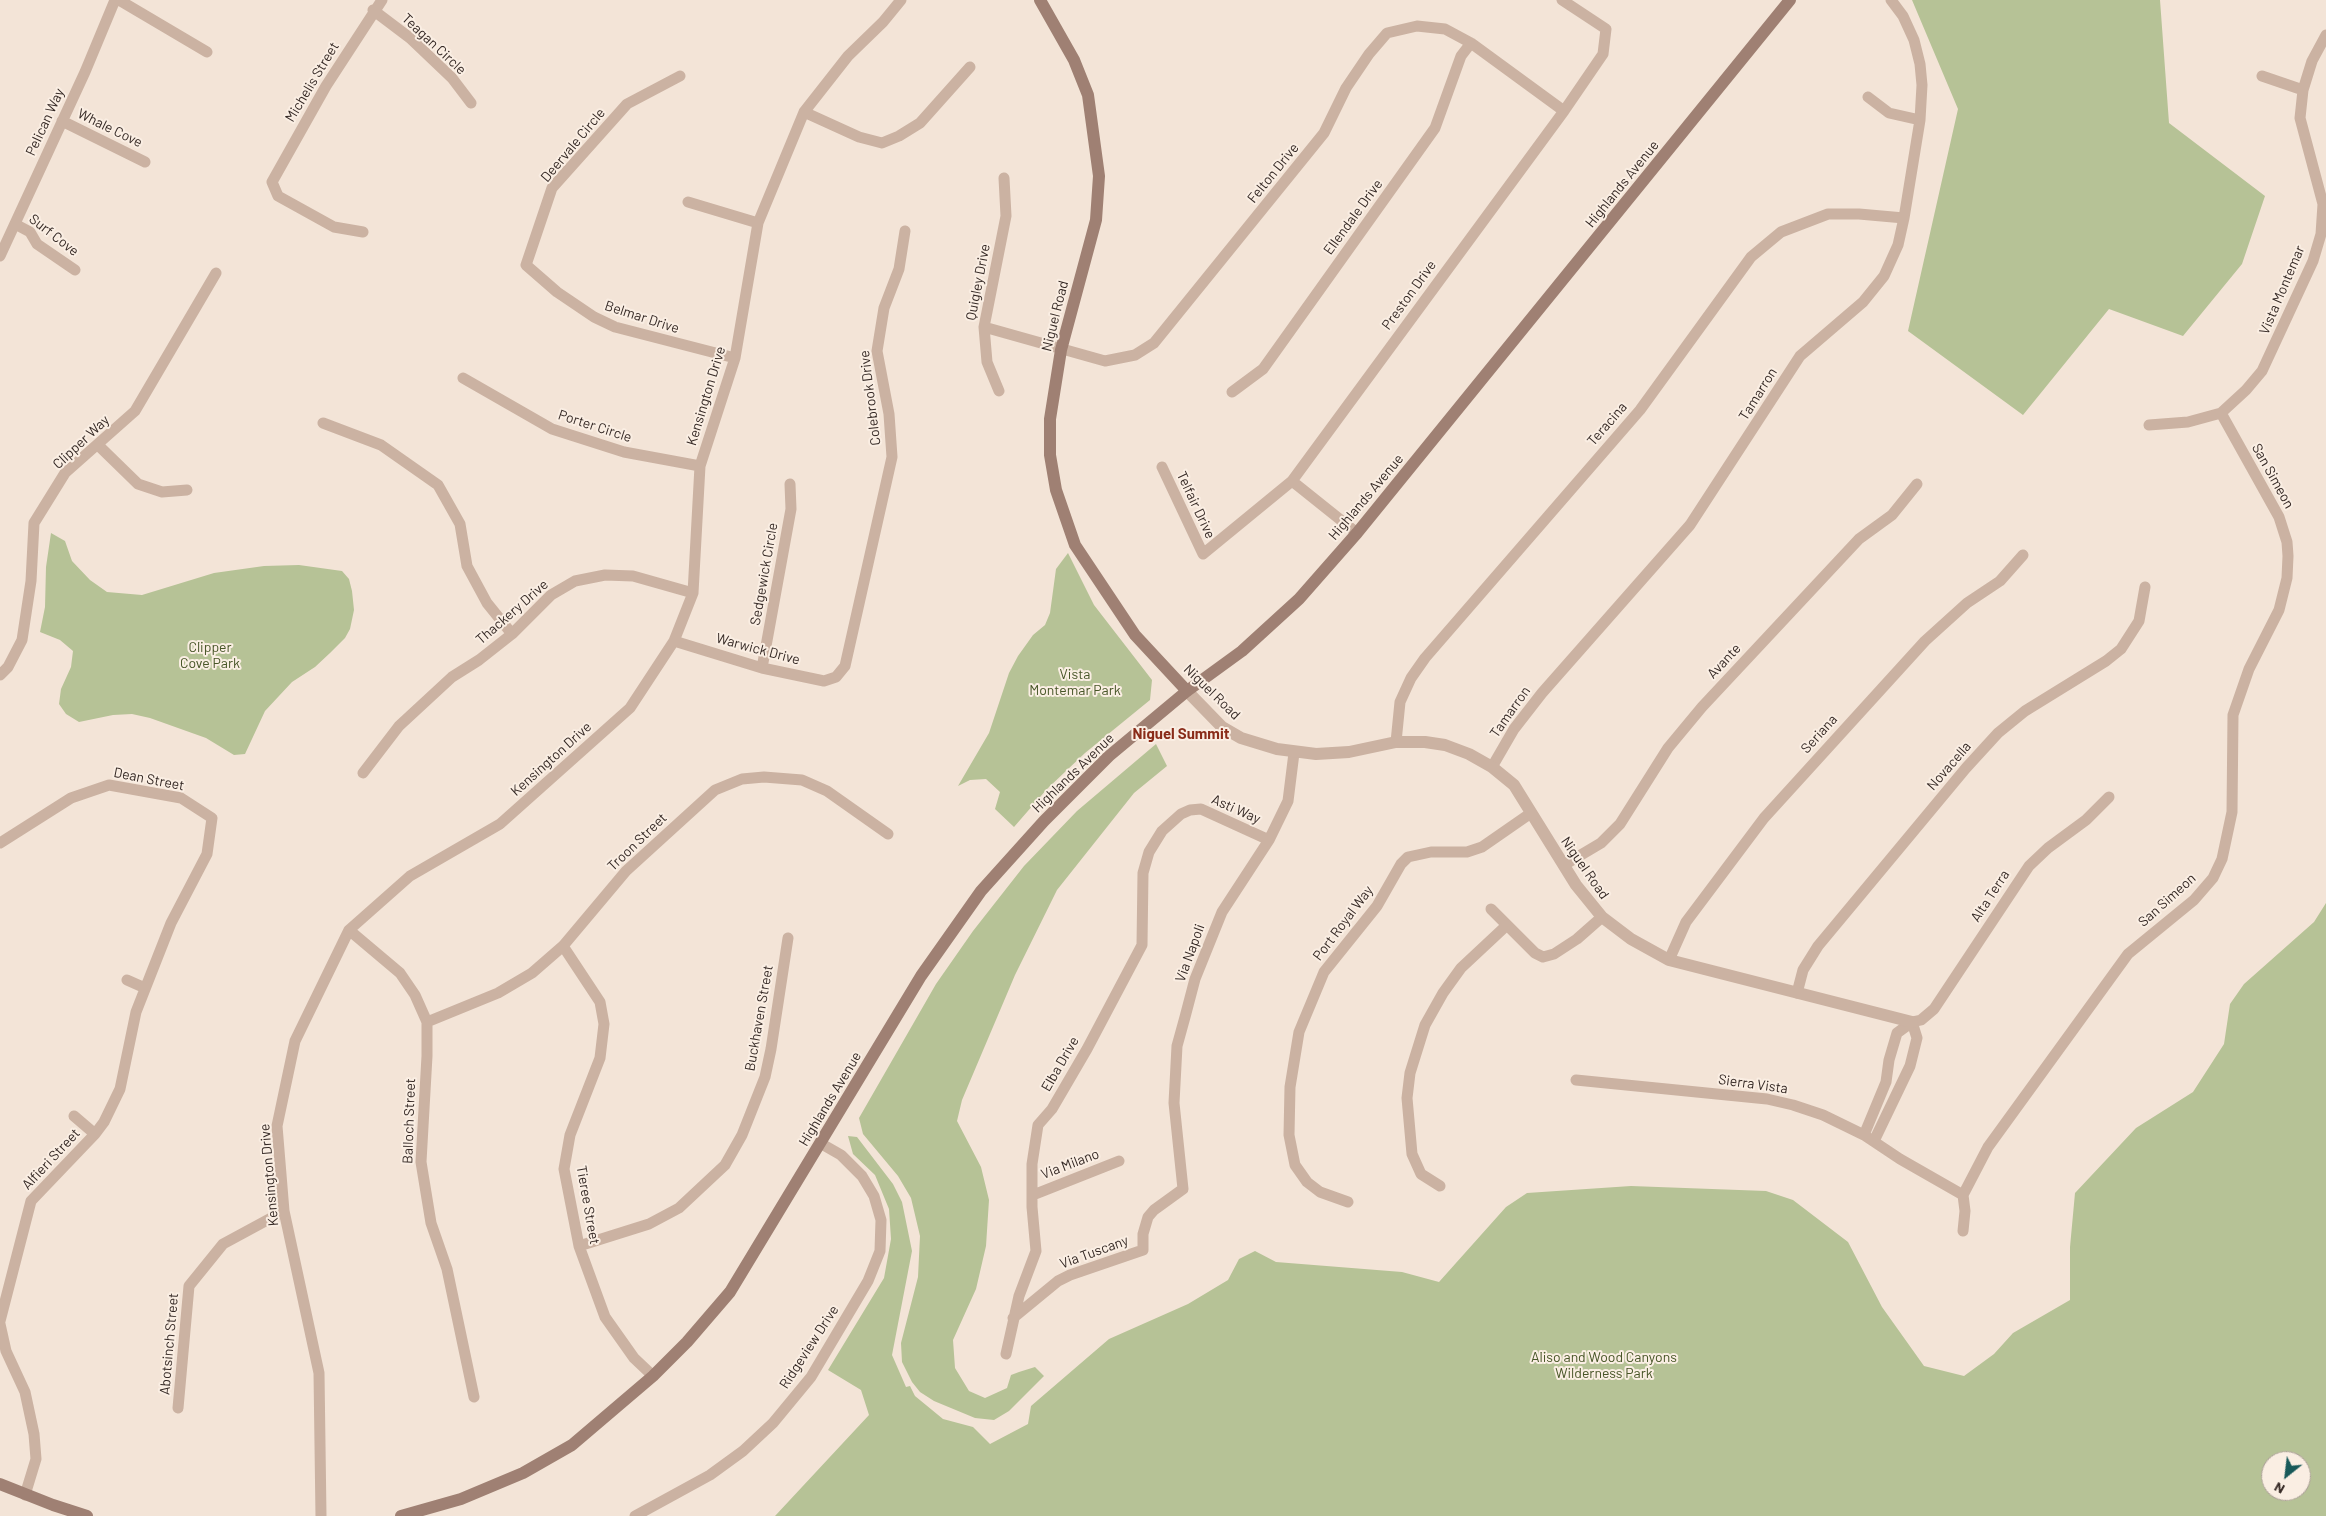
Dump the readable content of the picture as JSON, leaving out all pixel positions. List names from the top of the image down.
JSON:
{
  "streets": {
    "main road": ["Highlands Avenue", "Niguel Road"],
    "street": [
      "Teagan Circle",
      "Michelis Street",
      "Pelican Way",
      "Whale Cove",
      "Deervale Circle",
      "Felton Drive",
      "Ellendale Drive",
      "Surf Cove",
      "Quigley Drive",
      "Vista Montemar",
      "Preston Drive",
      "Belmar Drive",
      "Tamarron",
      "Kensington Drive",
      "Colebrook Drive",
      "Teracina",
      "Porter Circle",
      "Clipper Way",
      "San Simeon",
      "Telfair Drive",
      "Sedgewick Circle",
      "Thackery Drive",
      "Warwick Drive",
      "Avante",
      "Seriana",
      "Novacella",
      "Dean Street",
      "Asti Way",
      "Troon Street",
      "Alta Terra",
      "Port Royal Way",
      "Via Napoli",
      "Buckhaven Street",
      "Elba Drive",
      "Sierra Vista",
      "Balloch Street",
      "Alfieri Street",
      "Via Milano",
      "Tieree Street",
      "Via Tuscany",
      "Abotsinch Street",
      "Ridgeview Drive"
    ]
  },
  "crossings": [
    ["Teagan Circle", "Michelis Street"],
    ["Pelican Way", "Whale Cove"],
    ["Pelican Way", "Surf Cove"],
    ["Deervale Circle", "Belmar Drive"],
    ["Felton Drive", "Ellendale Drive"],
    ["Felton Drive", "Quigley Drive"],
    ["Felton Drive", "Preston Drive"],
    ["Felton Drive", "Niguel Road"],
    ["Highlands Avenue", "Niguel Road"],
    ["Highlands Avenue", "Tieree Street"],
    ["Highlands Avenue", "Ridgeview Drive"],
    ["Vista Montemar", "San Simeon"],
    ["Preston Drive", "Telfair Drive"],
    ["Niguel Road", "Tamarron"],
    ["Niguel Road", "Teracina"],
    ["Niguel Road", "Avante"],
    ["Niguel Road", "Seriana"],
    ["Niguel Road", "Novacella"],
    ["Niguel Road", "Alta Terra"],
    ["Niguel Road", "Port Royal Way"],
    ["Niguel Road", "Via Napoli"],
    ["Belmar Drive", "Kensington Drive"],
    ["Tamarron", "Teracina"],
    ["Kensington Drive", "Porter Circle"],
    ["Kensington Drive", "Thackery Drive"],
    ["Kensington Drive", "Warwick Drive"],
    ["Kensington Drive", "Balloch Street"],
    ["Kensington Drive", "Abotsinch Street"],
    ["Colebrook Drive", "Warwick Drive"],
    ["San Simeon", "Sierra Vista"],
    ["Sedgewick Circle", "Warwick Drive"],
    ["Dean Street", "Alfieri Street"],
    ["Asti Way", "Via Napoli"],
    ["Asti Way", "Elba Drive"],
    ["Troon Street", "Balloch Street"],
    ["Troon Street", "Tieree Street"],
    ["Alta Terra", "Sierra Vista"],
    ["Via Napoli", "Via Tuscany"],
    ["Buckhaven Street", "Tieree Street"],
    ["Elba Drive", "Via Milano"],
    ["Elba Drive", "Via Tuscany"]
  ],
  "districts": ["Niguel Summit"],
  "parks": ["Clipper Cove Park", "Vista Montemar Park", "Aliso and Wood Canyons Wilderness Park"],
  "north": "bottom left"
}
